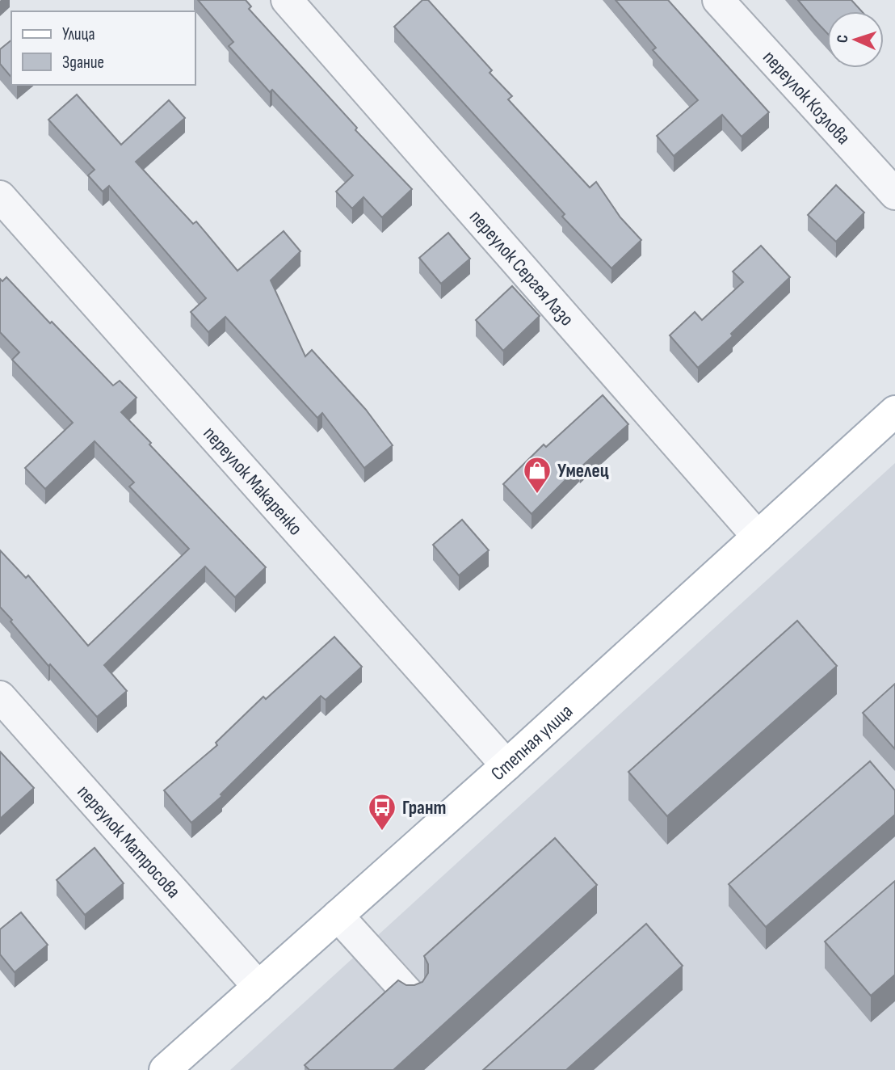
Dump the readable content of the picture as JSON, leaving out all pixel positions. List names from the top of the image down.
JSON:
{
  "streets": {
    "main road": ["Степная улица"],
    "street": [
      "переулок Козлова",
      "переулок Сергея Лазо",
      "переулок Макаренко",
      "переулок Матросова"
    ]
  },
  "crossings": [
    ["переулок Сергея Лазо", "Степная улица"],
    ["переулок Макаренко", "Степная улица"],
    ["Степная улица", "переулок Матросова"]
  ],
  "places": {
    "shop": ["Умелец"],
    "bus stop": ["Грант"]
  },
  "legend": ["Улица", "Здание"],
  "north": "left"
}
